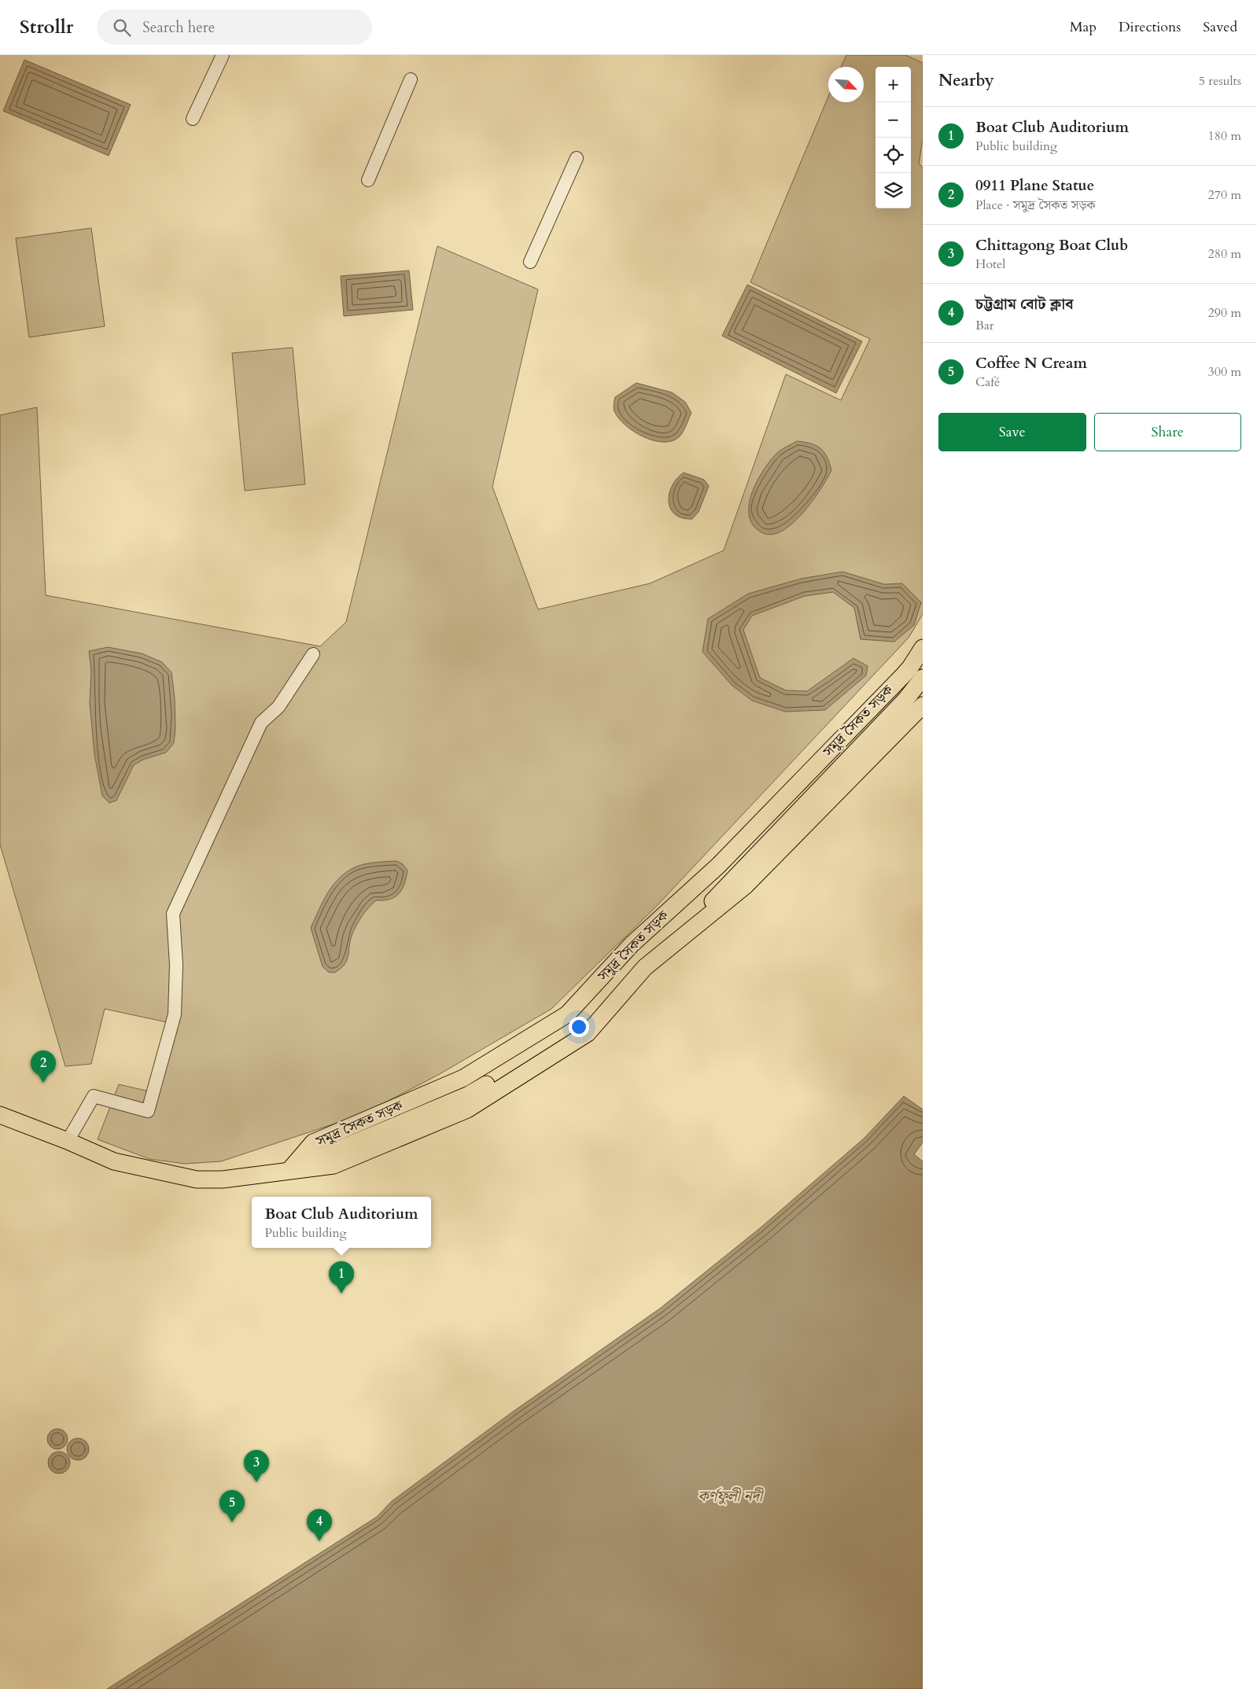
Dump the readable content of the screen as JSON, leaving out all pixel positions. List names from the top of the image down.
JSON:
{
  "streets": {
    "main road": ["সমুদ্র সৈকত সড়ক"]
  },
  "water": ["কর্ণফুলী নদী"],
  "north": "bottom right",
  "page": {
    "header": "Strollr",
    "search": "Search here",
    "nav": ["Map", "Directions", "Saved"],
    "heading": ["Nearby", "5 results"],
    "map_buttons": ["+", "−"],
    "list": [
      {
        "mark": "1",
        "name": "Boat Club Auditorium",
        "note": "Public building",
        "value": "180 m"
      },
      {
        "mark": "2",
        "name": "0911 Plane Statue",
        "note": "Place · সমুদ্র সৈকত সড়ক",
        "value": "270 m"
      },
      {
        "mark": "3",
        "name": "Chittagong Boat Club",
        "note": "Hotel",
        "value": "280 m"
      },
      {
        "mark": "4",
        "name": "চট্টগ্রাম বোট ক্লাব",
        "note": "Bar",
        "value": "290 m"
      },
      {
        "mark": "5",
        "name": "Coffee N Cream",
        "note": "Café",
        "value": "300 m"
      }
    ],
    "buttons": ["Save", "Share"],
    "pins": [
      "2",
      "1",
      "3",
      "5",
      "4"
    ],
    "popup": ["Boat Club Auditorium", "Public building"]
  }
}
